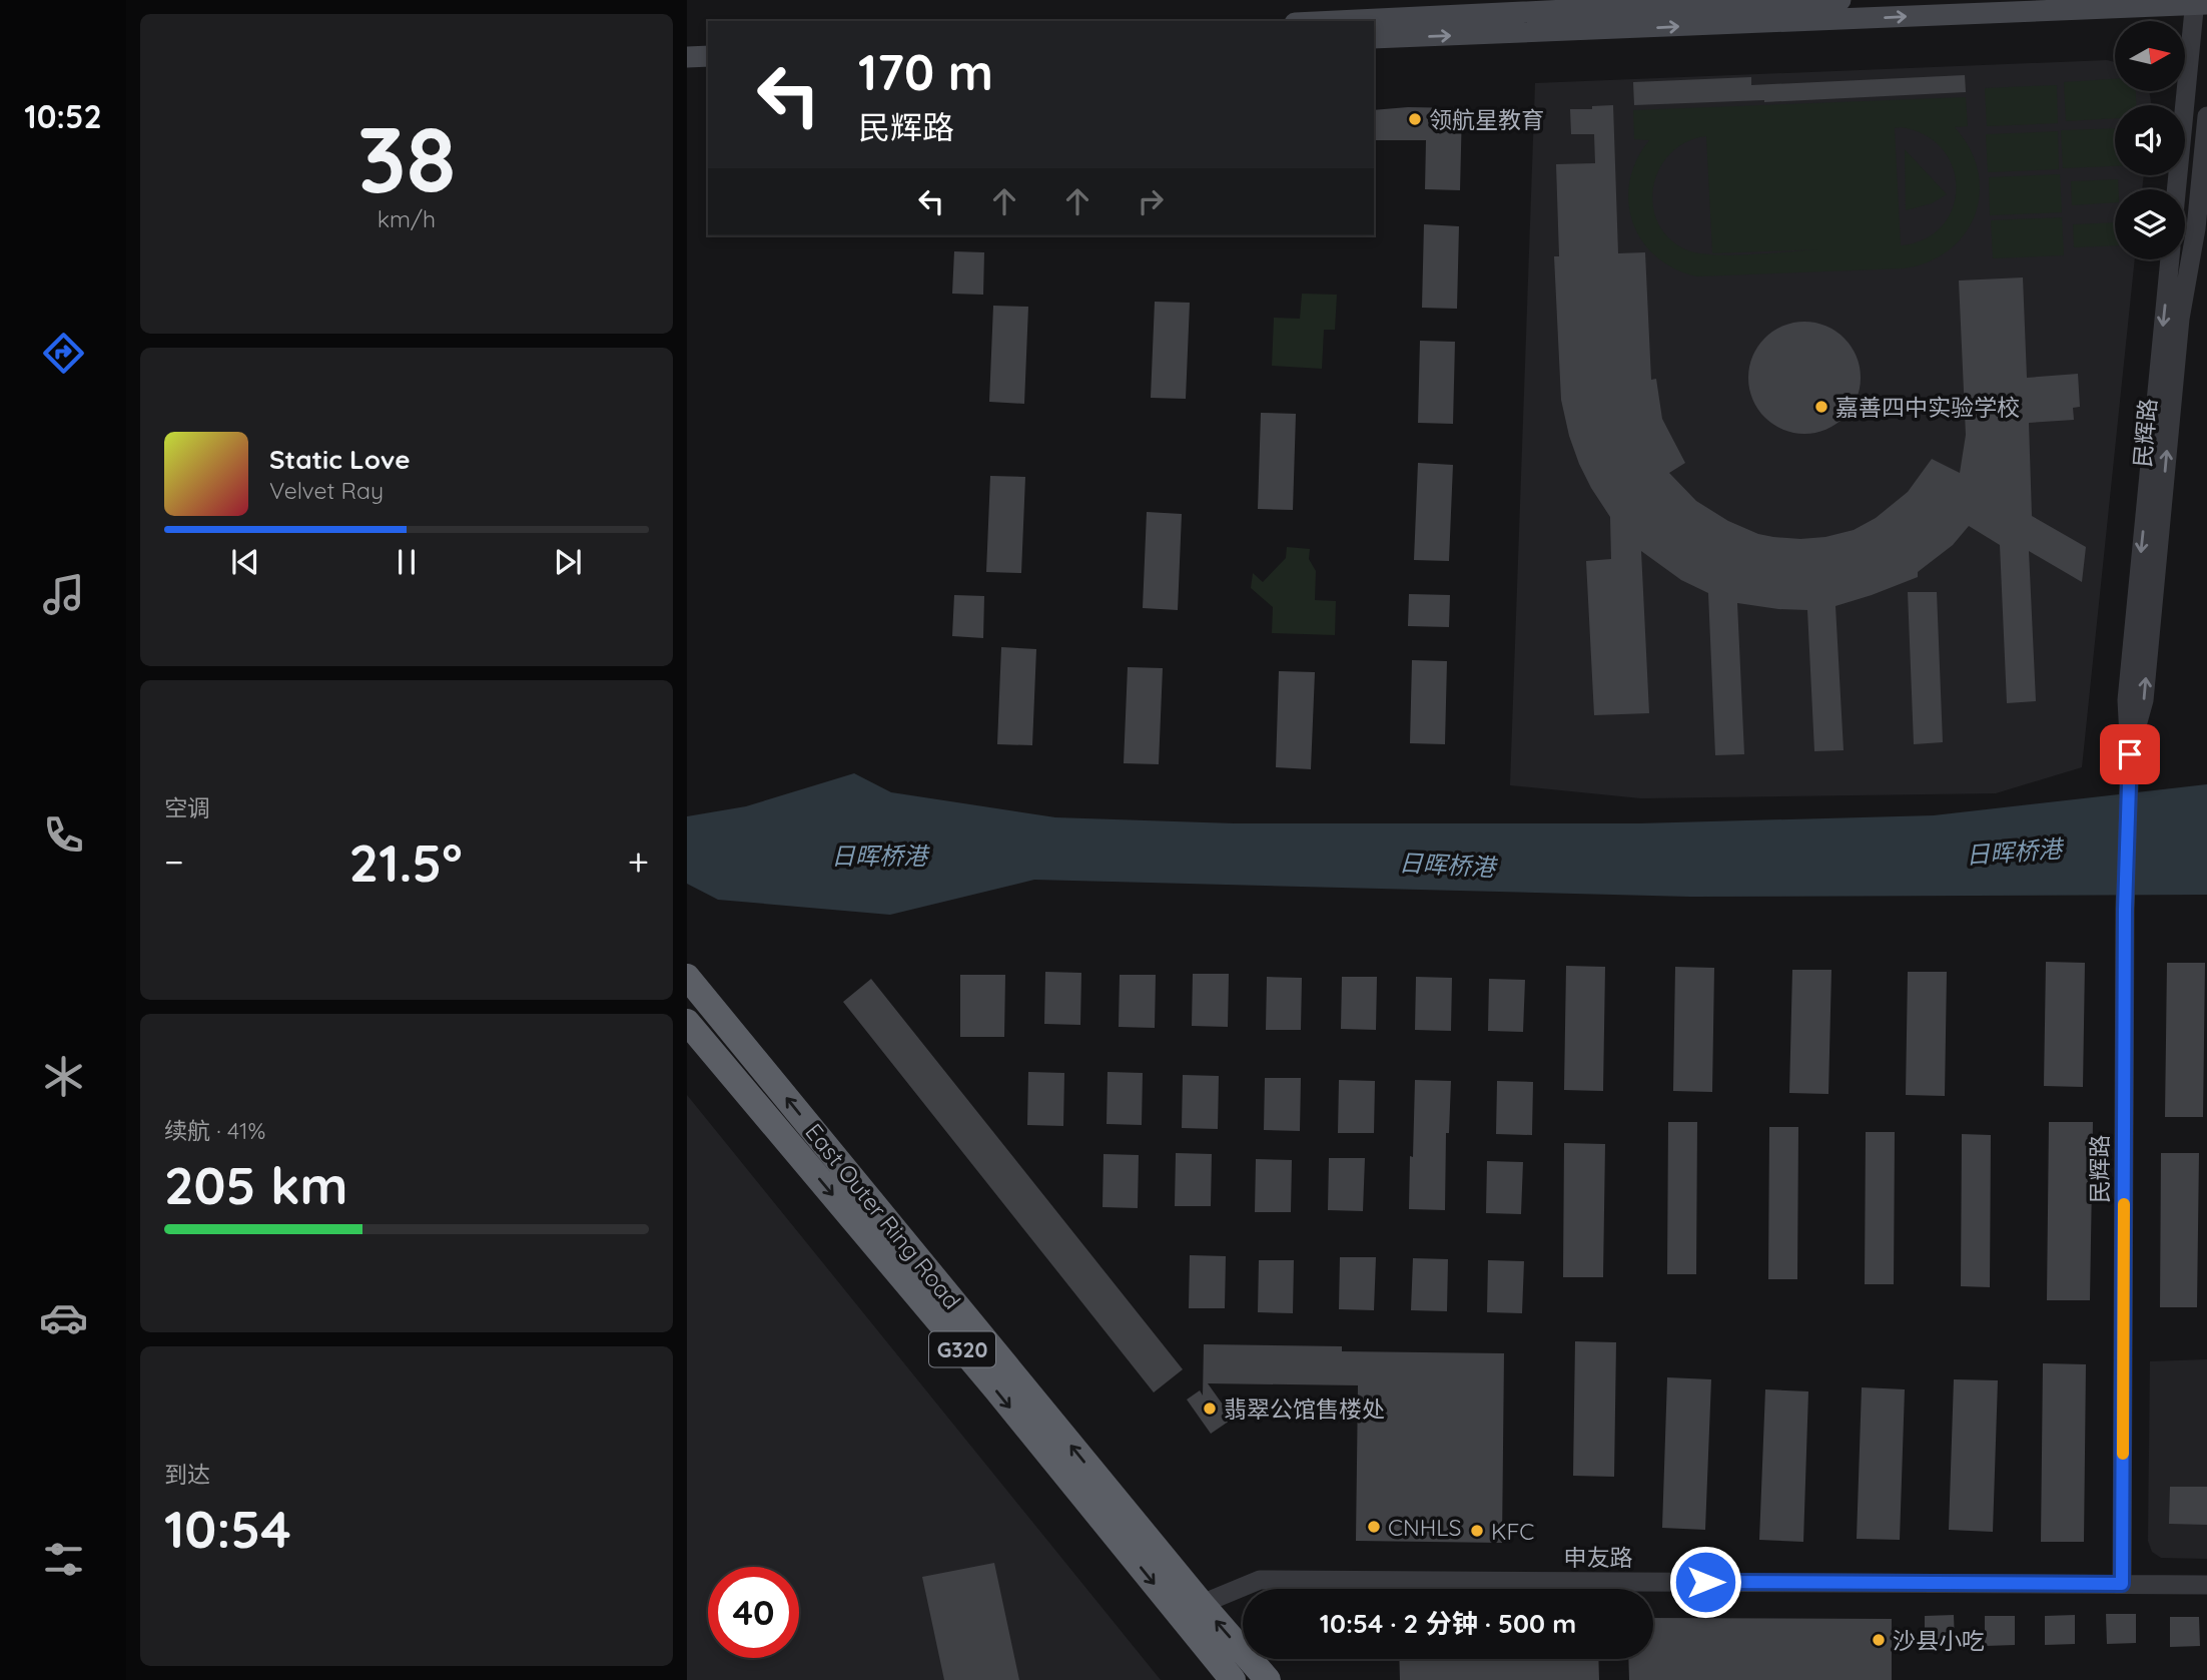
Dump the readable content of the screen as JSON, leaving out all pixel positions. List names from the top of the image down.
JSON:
{
  "streets": {
    "highway": ["East Outer Ring Road", "G320"],
    "street": ["民辉路", "申友路"]
  },
  "crossings": [
    ["民辉路", "申友路"],
    ["East Outer Ring Road", "申友路"]
  ],
  "water": ["日晖桥港"],
  "places": [
    "领航星教育",
    "嘉善四中实验学校",
    "翡翠公馆售楼处",
    "CNHLS",
    "KFC",
    "沙县小吃"
  ],
  "north": "right",
  "page": {
    "tabs": "10:52",
    "tile": [
      ["38", "km/h"],
      "空调",
      ["续航 · 41%", "205 km"],
      ["到达", "10:54"]
    ],
    "turn": ["170 m", "民辉路"],
    "song": ["Static Love", "Velvet Ray"],
    "heat": ["−", "21.5°", "+"],
    "limit": "40",
    "trip": "10:54 · 2 分钟 · 500 m"
  }
}
